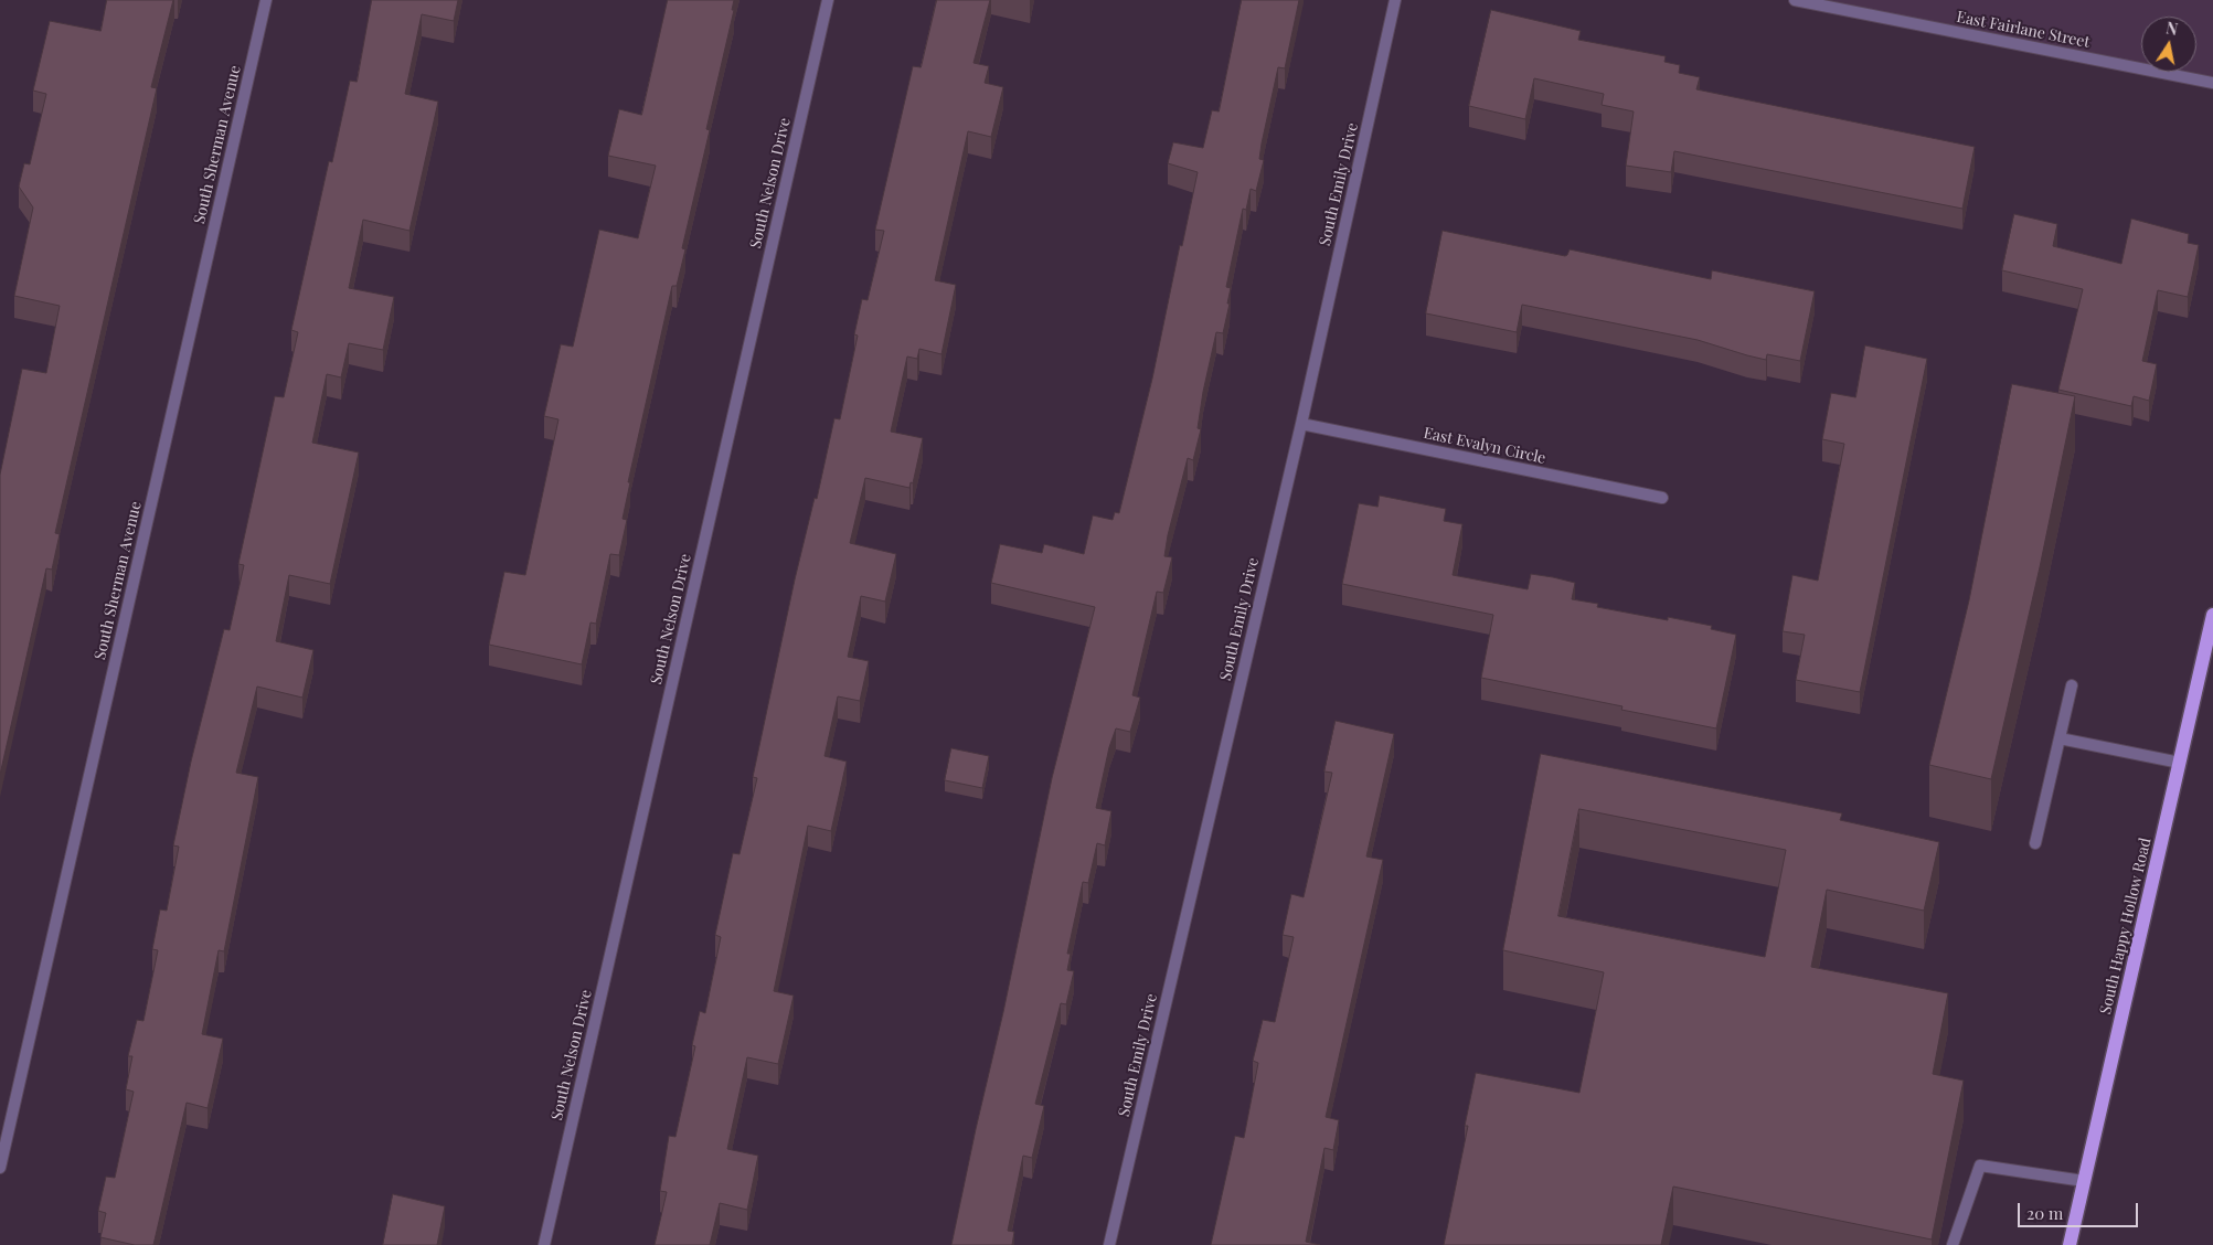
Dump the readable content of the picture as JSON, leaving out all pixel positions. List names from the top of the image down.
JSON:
{
  "streets": {
    "main road": ["South Happy Hollow Road"],
    "street": [
      "East Fairlane Street",
      "South Sherman Avenue",
      "South Nelson Drive",
      "South Emily Drive",
      "East Evalyn Circle"
    ]
  },
  "crossings": [
    ["South Emily Drive", "East Evalyn Circle"]
  ],
  "scale_bar": "20 m",
  "north": "top"
}
